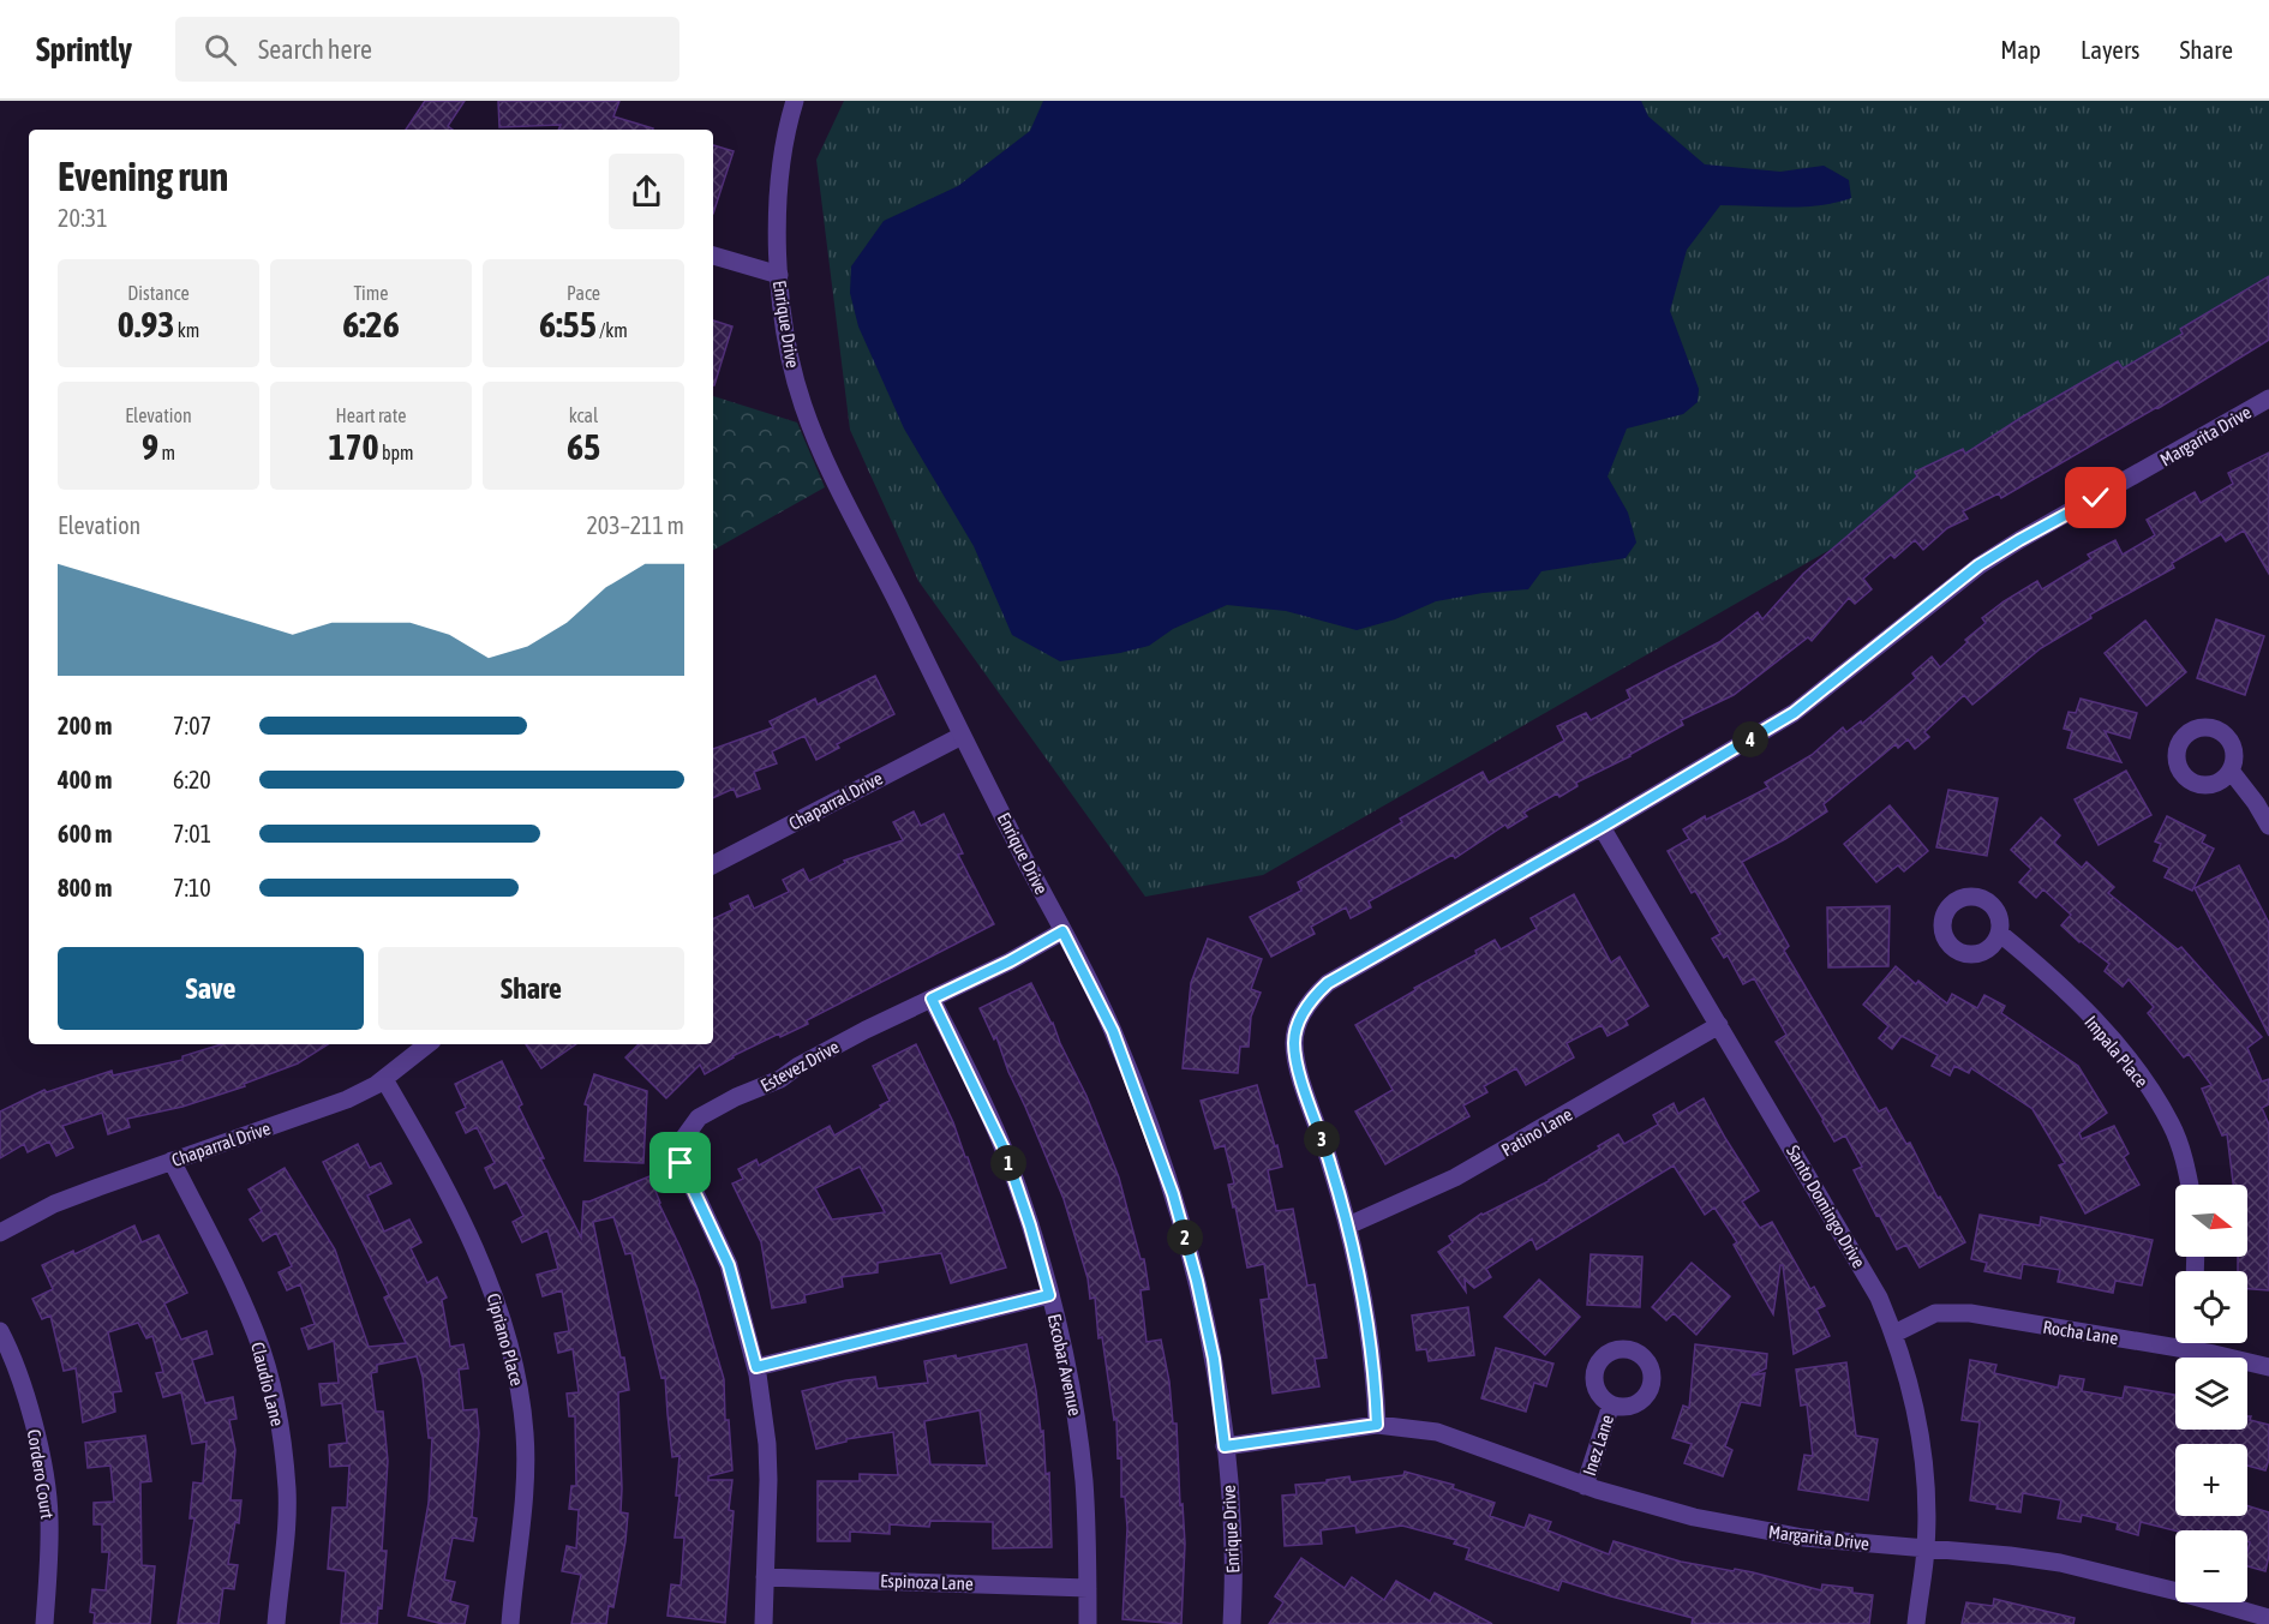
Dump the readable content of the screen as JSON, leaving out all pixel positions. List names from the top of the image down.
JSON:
{
  "streets": {
    "street": [
      "Enrique Drive",
      "Margarita Drive",
      "Chaparral Drive",
      "Impala Place",
      "Estevez Drive",
      "Patino Lane",
      "Santo Domingo Drive",
      "Rocha Lane",
      "Cipriano Place",
      "Escobar Avenue",
      "Claudio Lane",
      "Inez Lane",
      "Cordero Court",
      "Espinoza Lane"
    ]
  },
  "crossings": [
    ["Enrique Drive", "Margarita Drive"],
    ["Enrique Drive", "Chaparral Drive"],
    ["Enrique Drive", "Estevez Drive"],
    ["Margarita Drive", "Patino Lane"],
    ["Margarita Drive", "Santo Domingo Drive"],
    ["Margarita Drive", "Inez Lane"],
    ["Chaparral Drive", "Cipriano Place"],
    ["Chaparral Drive", "Claudio Lane"],
    ["Estevez Drive", "Escobar Avenue"],
    ["Estevez Drive", "Espinoza Lane"],
    ["Patino Lane", "Santo Domingo Drive"],
    ["Santo Domingo Drive", "Rocha Lane"],
    ["Escobar Avenue", "Espinoza Lane"]
  ],
  "north": "right",
  "page": {
    "header": "Sprintly",
    "search": "Search here",
    "nav": ["Map", "Layers", "Share"],
    "heading": ["Evening run", "20:31"],
    "stats": [
      ["Distance", "0.93 km"],
      ["Time", "6:26"],
      ["Pace", "6:55 /km"],
      ["Elevation", "9 m"],
      ["Heart rate", "170 bpm"],
      ["kcal", "65"]
    ],
    "chart": ["Elevation", "203–211 m"],
    "list": [
      {
        "name": "200 m",
        "note": "7:07"
      },
      {
        "name": "400 m",
        "note": "6:20"
      },
      {
        "name": "600 m",
        "note": "7:01"
      },
      {
        "name": "800 m",
        "note": "7:10"
      }
    ],
    "pins": [
      "4",
      "3",
      "1",
      "2"
    ],
    "buttons": ["Save", "Share"],
    "map_buttons": ["+", "−"]
  }
}
